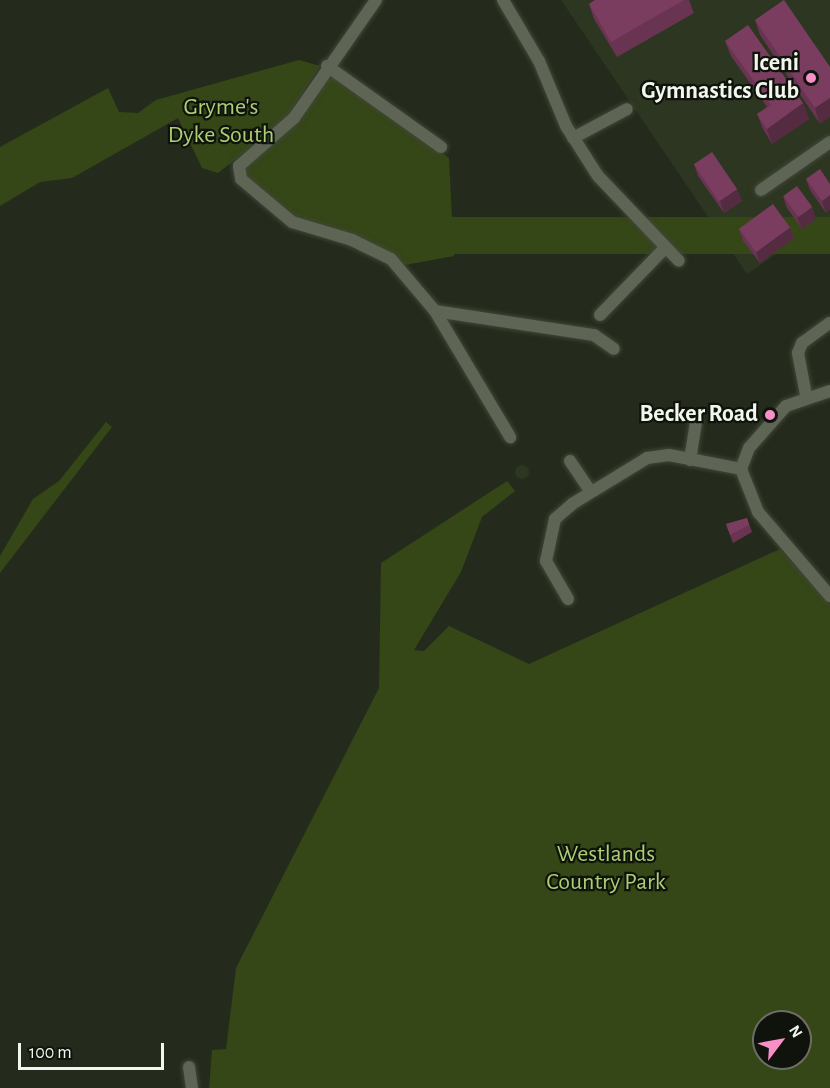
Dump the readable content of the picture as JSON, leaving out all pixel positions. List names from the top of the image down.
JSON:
{
  "parks": ["Gryme's Dyke South", "Westlands Country Park"],
  "places": ["Iceni Gymnastics Club", "Becker Road"],
  "scale_bar": "100 m",
  "north": "top right"
}
